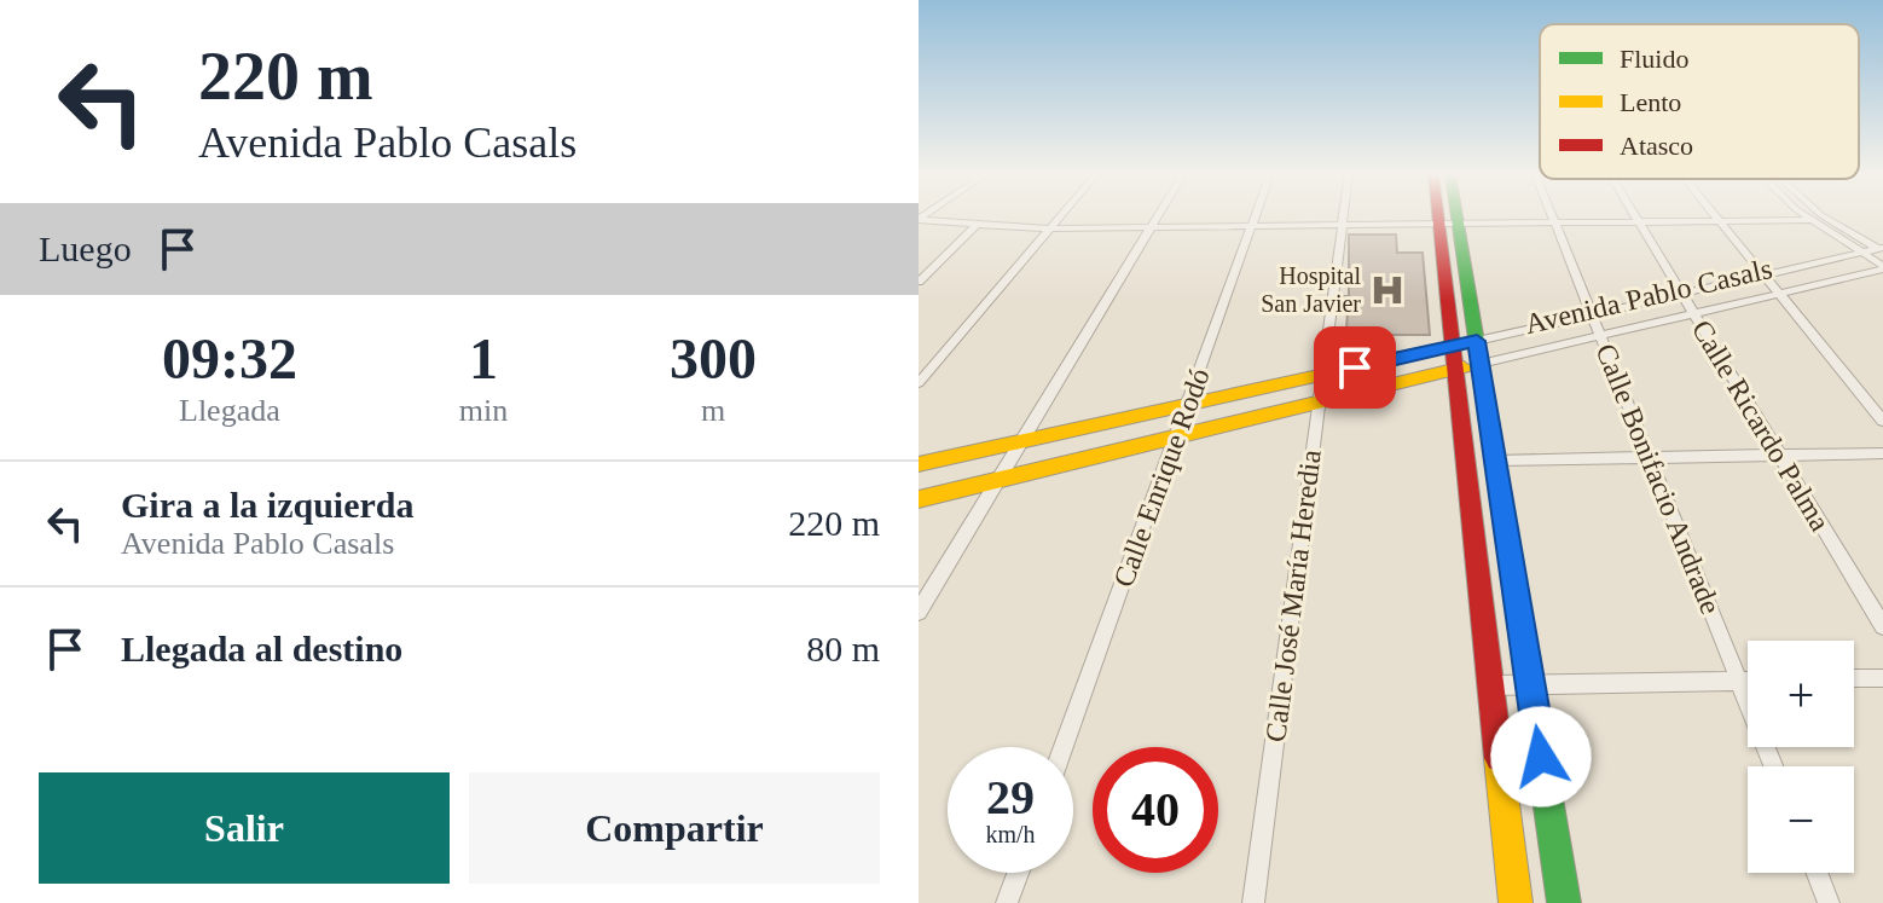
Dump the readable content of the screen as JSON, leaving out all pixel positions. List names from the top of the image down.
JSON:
{
  "streets": {
    "street": [
      "Avenida Pablo Casals",
      "Calle Ricardo Palma",
      "Calle Enrique Rodó",
      "Calle Bonifacio Andrade",
      "Calle José María Heredia"
    ]
  },
  "crossings": [
    ["Avenida Pablo Casals", "Calle Ricardo Palma"],
    ["Avenida Pablo Casals", "Calle Enrique Rodó"],
    ["Avenida Pablo Casals", "Calle Bonifacio Andrade"],
    ["Avenida Pablo Casals", "Calle José María Heredia"]
  ],
  "places": {
    "hospital": ["Hospital San Javier"]
  },
  "legend": ["Fluido", "Lento", "Atasco"],
  "page": {
    "turn": ["220 m", "Avenida Pablo Casals"],
    "then": "Luego",
    "eta": [
      "09:32",
      "Llegada",
      "1",
      "min",
      "300",
      "m"
    ],
    "list": [
      {
        "name": "Gira a la izquierda",
        "note": "Avenida Pablo Casals",
        "value": "220 m"
      },
      {
        "name": "Llegada al destino",
        "value": "80 m"
      }
    ],
    "map_buttons": ["+", "−"],
    "speed": "29 km/h",
    "limit": "40",
    "buttons": ["Salir", "Compartir"]
  }
}
